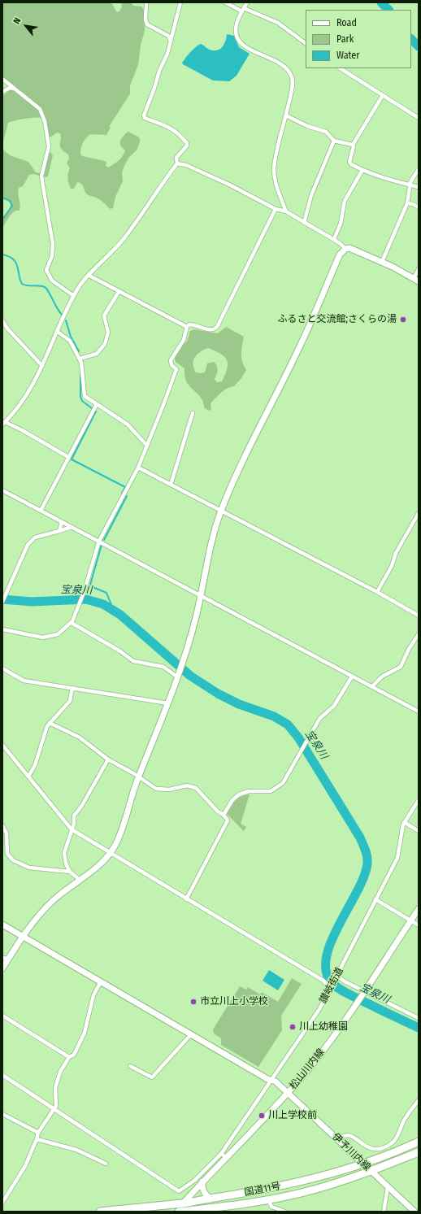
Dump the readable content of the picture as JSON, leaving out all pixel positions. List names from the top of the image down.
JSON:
{
  "streets": {
    "highway": ["国道11号"],
    "street": ["讃岐街道", "松山川内線", "伊予川内線"]
  },
  "crossings": [
    ["讃岐街道", "松山川内線"],
    ["讃岐街道", "伊予川内線"],
    ["松山川内線", "伊予川内線"],
    ["松山川内線", "国道11号"],
    ["伊予川内線", "国道11号"]
  ],
  "water": ["宝泉川"],
  "places": [
    "ふるさと交流館;さくらの湯",
    "市立川上小学校",
    "川上幼稚園",
    "川上学校前"
  ],
  "legend": ["Road", "Park", "Water"],
  "north": "top left"
}
